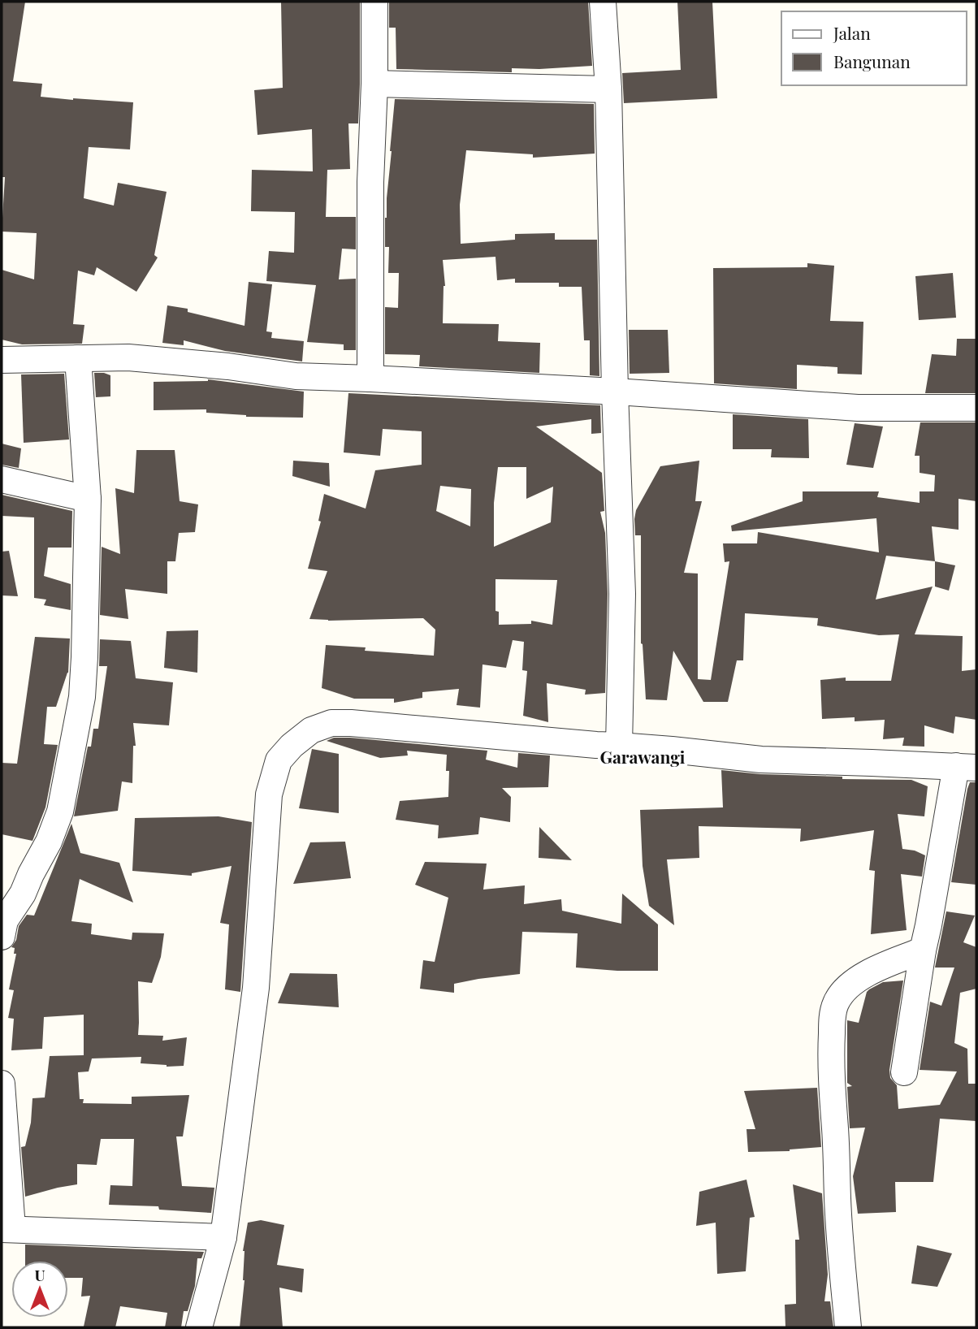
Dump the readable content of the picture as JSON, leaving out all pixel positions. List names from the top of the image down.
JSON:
{
  "districts": ["Garawangi"],
  "legend": ["Jalan", "Bangunan"],
  "north": "top"
}
